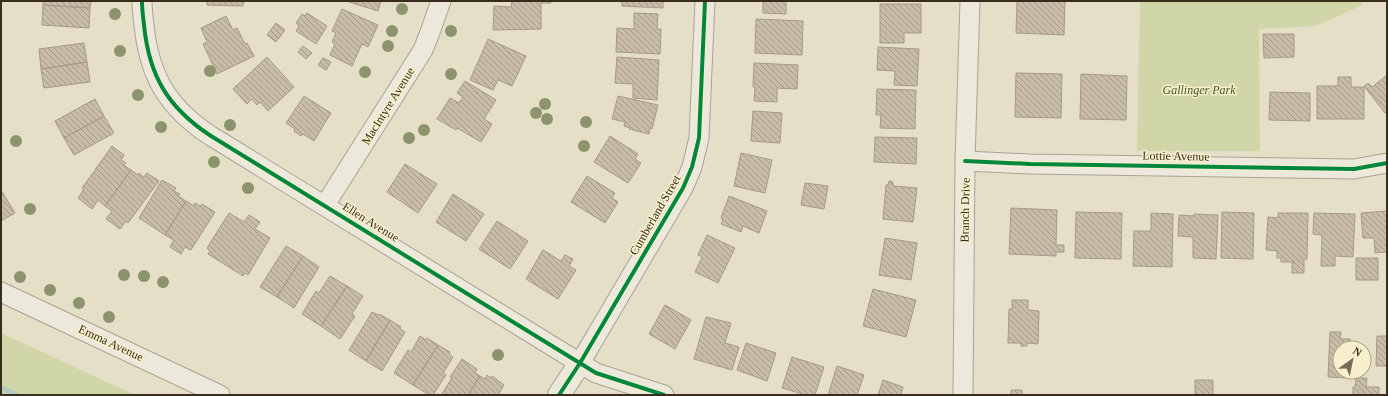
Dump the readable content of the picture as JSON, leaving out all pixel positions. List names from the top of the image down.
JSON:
{
  "streets": {
    "street": [
      "MacIntyre Avenue",
      "Lottie Avenue",
      "Branch Drive",
      "Cumberland Street",
      "Ellen Avenue",
      "Emma Avenue"
    ]
  },
  "crossings": [
    ["MacIntyre Avenue", "Ellen Avenue"],
    ["Lottie Avenue", "Branch Drive"],
    ["Cumberland Street", "Ellen Avenue"]
  ],
  "parks": ["Gallinger Park"],
  "north": "top right"
}
